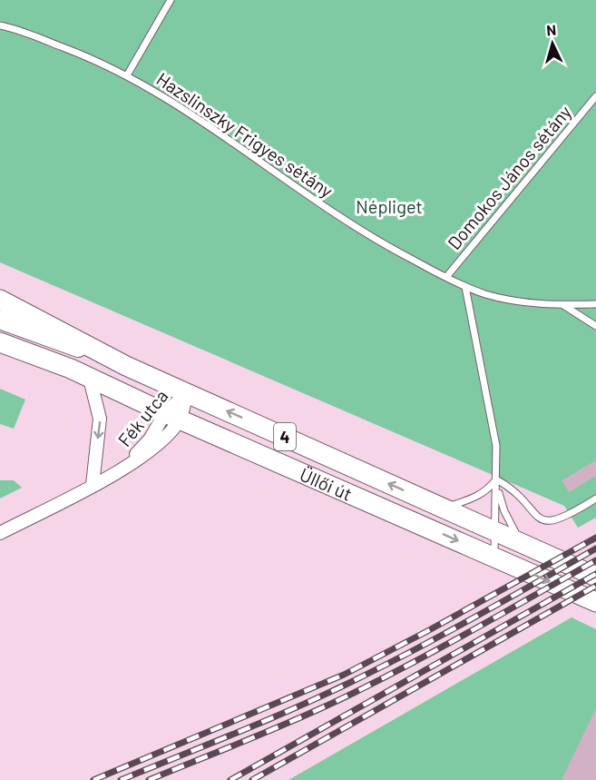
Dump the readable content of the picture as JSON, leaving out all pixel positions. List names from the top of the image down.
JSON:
{
  "streets": {
    "main road": ["4", "Üllői út"],
    "street": ["Fék utca"],
    "lane": ["Hazslinszky Frigyes sétány", "Domokos János sétány"]
  },
  "crossings": [
    ["Hazslinszky Frigyes sétány", "Domokos János sétány"],
    ["Fék utca", "Üllői út"]
  ],
  "parks": ["Népliget"],
  "north": "top"
}
